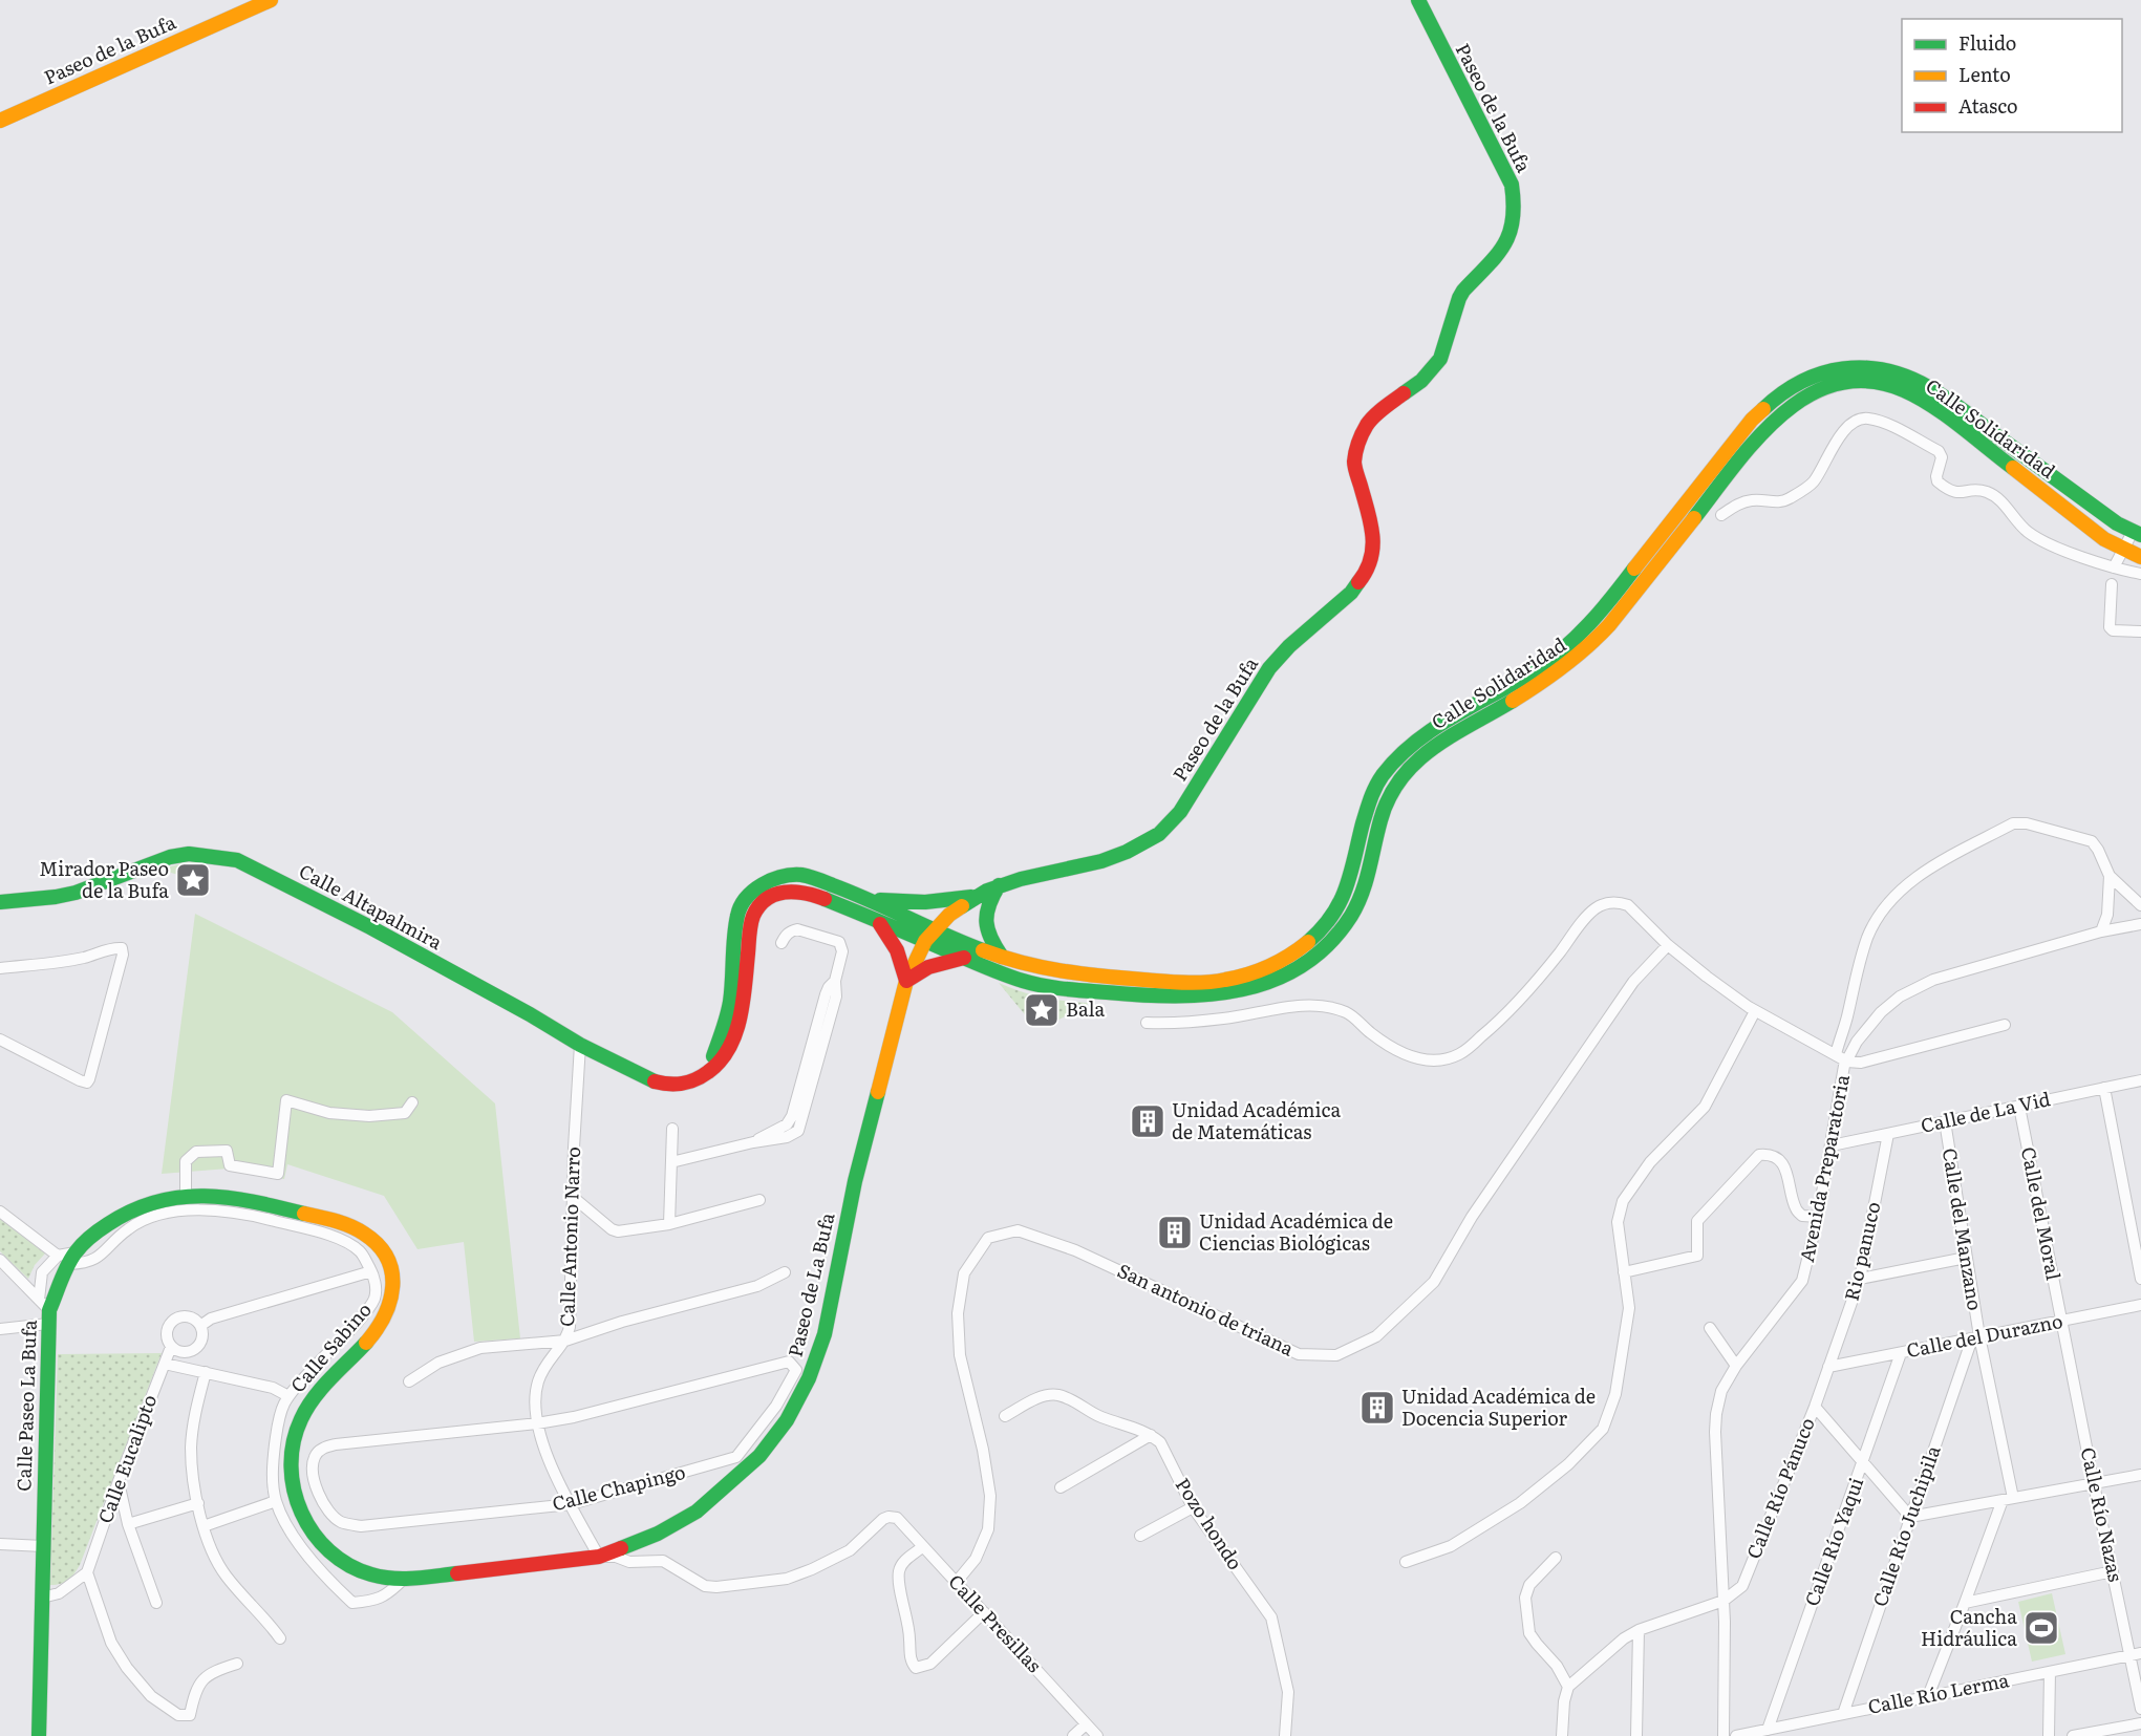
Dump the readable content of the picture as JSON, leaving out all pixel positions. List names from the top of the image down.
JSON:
{
  "streets": {
    "main road": [
      "Paseo de la Bufa",
      "Calle Solidaridad",
      "Calle Altapalmira",
      "Paseo de La Bufa",
      "Calle Paseo La Bufa"
    ],
    "street": [
      "Calle de La Vid",
      "Avenida Preparatoria",
      "Calle del Moral",
      "Calle del Manzano",
      "Calle Antonio Narro",
      "Rio panuco",
      "San antonio de triana",
      "Calle del Durazno",
      "Calle Sabino",
      "Calle Eucalipto",
      "Calle Chapingo",
      "Calle Río Pánuco",
      "Calle Río Nazas",
      "Pozo hondo",
      "Calle Río Juchipila",
      "Calle Río Yaqui",
      "Calle Presillas",
      "Calle Río Lerma"
    ]
  },
  "crossings": [
    ["Paseo de la Bufa", "Calle Solidaridad"],
    ["Paseo de la Bufa", "Paseo de La Bufa"],
    ["Calle Altapalmira", "Calle Antonio Narro"],
    ["Calle de La Vid", "Avenida Preparatoria"],
    ["Calle de La Vid", "Calle del Moral"],
    ["Calle de La Vid", "Calle del Manzano"],
    ["Calle de La Vid", "Rio panuco"],
    ["Avenida Preparatoria", "Calle Río Pánuco"],
    ["Calle del Moral", "Calle del Durazno"],
    ["Calle del Moral", "Calle Río Nazas"],
    ["Calle del Manzano", "Calle del Durazno"],
    ["Calle del Manzano", "Calle Río Juchipila"],
    ["Calle Antonio Narro", "Paseo de La Bufa"],
    ["Calle Antonio Narro", "Calle Paseo La Bufa"],
    ["Calle Antonio Narro", "Calle Chapingo"],
    ["Calle Antonio Narro", "Calle Presillas"],
    ["Rio panuco", "Calle del Durazno"],
    ["Rio panuco", "Calle Río Pánuco"],
    ["Paseo de La Bufa", "Calle Paseo La Bufa"],
    ["Paseo de La Bufa", "Calle Presillas"],
    ["San antonio de triana", "Calle Presillas"],
    ["Calle del Durazno", "Calle Río Pánuco"],
    ["Calle del Durazno", "Calle Río Nazas"],
    ["Calle del Durazno", "Calle Río Juchipila"],
    ["Calle del Durazno", "Calle Río Yaqui"],
    ["Calle Sabino", "Calle Paseo La Bufa"],
    ["Calle Paseo La Bufa", "Calle Presillas"],
    ["Calle Río Nazas", "Calle Río Lerma"],
    ["Calle Río Juchipila", "Calle Río Lerma"],
    ["Calle Río Yaqui", "Calle Río Lerma"]
  ],
  "places": {
    "place": ["Mirador Paseo de la Bufa", "Bala"],
    "building": ["Unidad Académica de Matemáticas", "Unidad Académica de Ciencias Biológicas", "Unidad Académica de Docencia Superior"],
    "sports": ["Cancha Hidráulica"]
  },
  "legend": ["Fluido", "Lento", "Atasco"]
}
